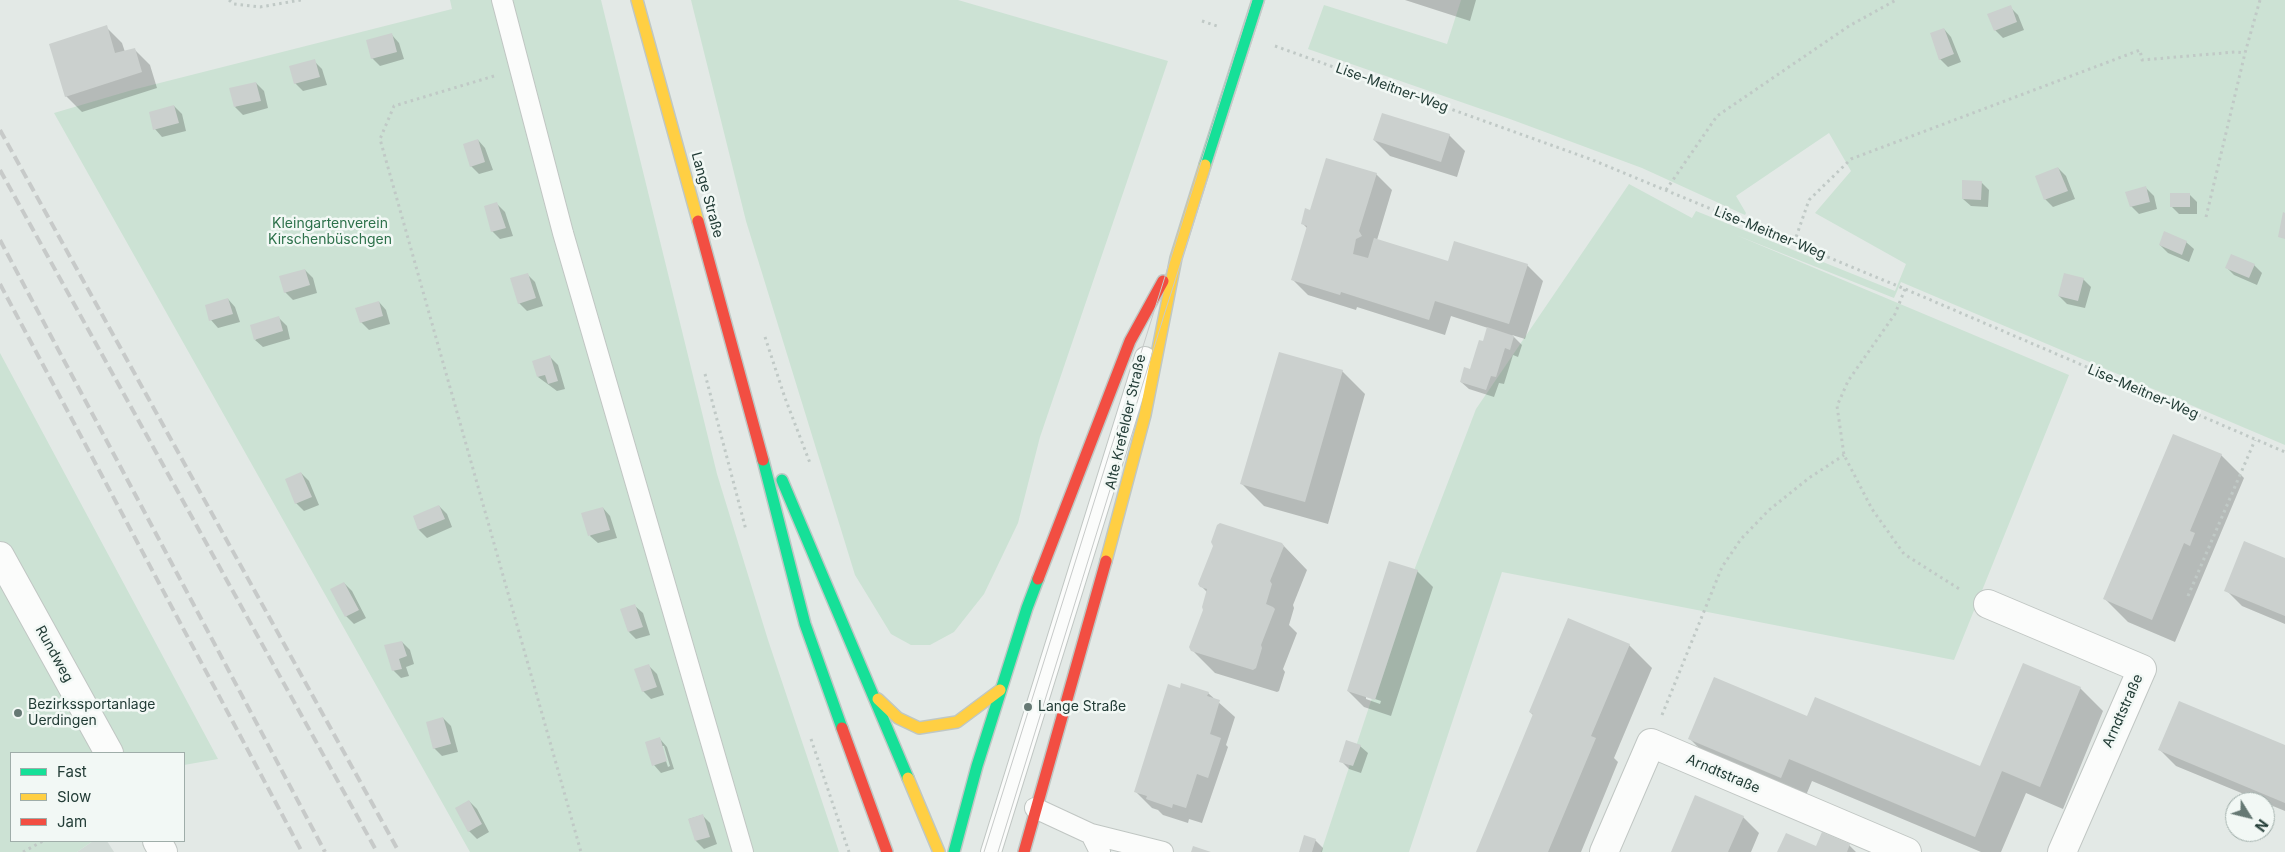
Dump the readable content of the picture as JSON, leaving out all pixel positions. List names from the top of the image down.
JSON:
{
  "streets": {
    "street": [
      "Lange Straße",
      "Alte Krefelder Straße",
      "Rundweg",
      "Arndtstraße"
    ],
    "path": ["Lise-Meitner-Weg"]
  },
  "crossings": [
    ["Lise-Meitner-Weg", "Alte Krefelder Straße"]
  ],
  "parks": ["Kleingartenverein Kirschenbüschgen"],
  "places": ["Lange Straße", "Bezirkssportanlage Uerdingen"],
  "legend": ["Fast", "Slow", "Jam"],
  "north": "bottom right"
}
